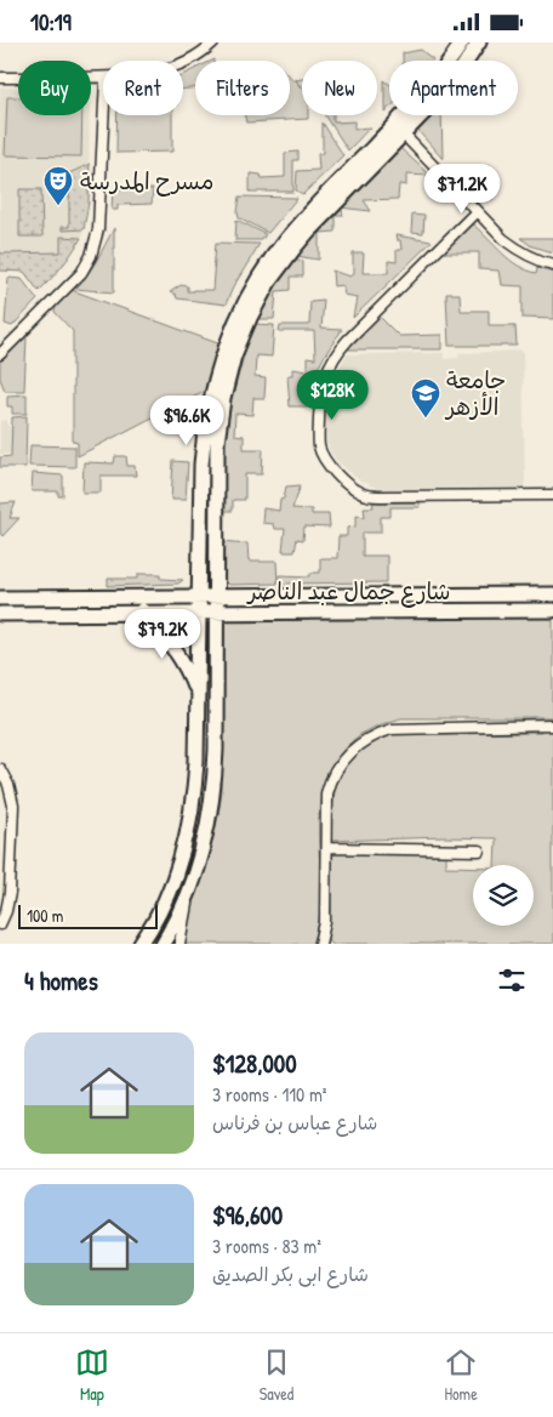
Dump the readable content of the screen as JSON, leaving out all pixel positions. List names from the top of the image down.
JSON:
{
  "streets": {
    "main road": ["شارع جمال عبد الناصر"]
  },
  "places": {
    "theatre": ["مسرح المدرسة"],
    "school or university": ["جامعة الأزهر"]
  },
  "scale_bar": "100 m",
  "page": {
    "status": "10:19",
    "chip": [
      "Buy",
      "Rent",
      "Filters",
      "New",
      "Apartment"
    ],
    "price": [
      "$71.2K",
      "$128K",
      "$96.6K",
      "$79.2K"
    ],
    "scale": "100 m",
    "heading": "4 homes",
    "list": [
      {
        "name": "$128,000",
        "note": "3 rooms · 110 m² · شارع عباس بن فرناس"
      },
      {
        "name": "$96,600",
        "note": "3 rooms · 83 m² · شارع ابى بكر الصديق"
      }
    ],
    "tabs": ["Map", "Saved", "Home"]
  }
}
